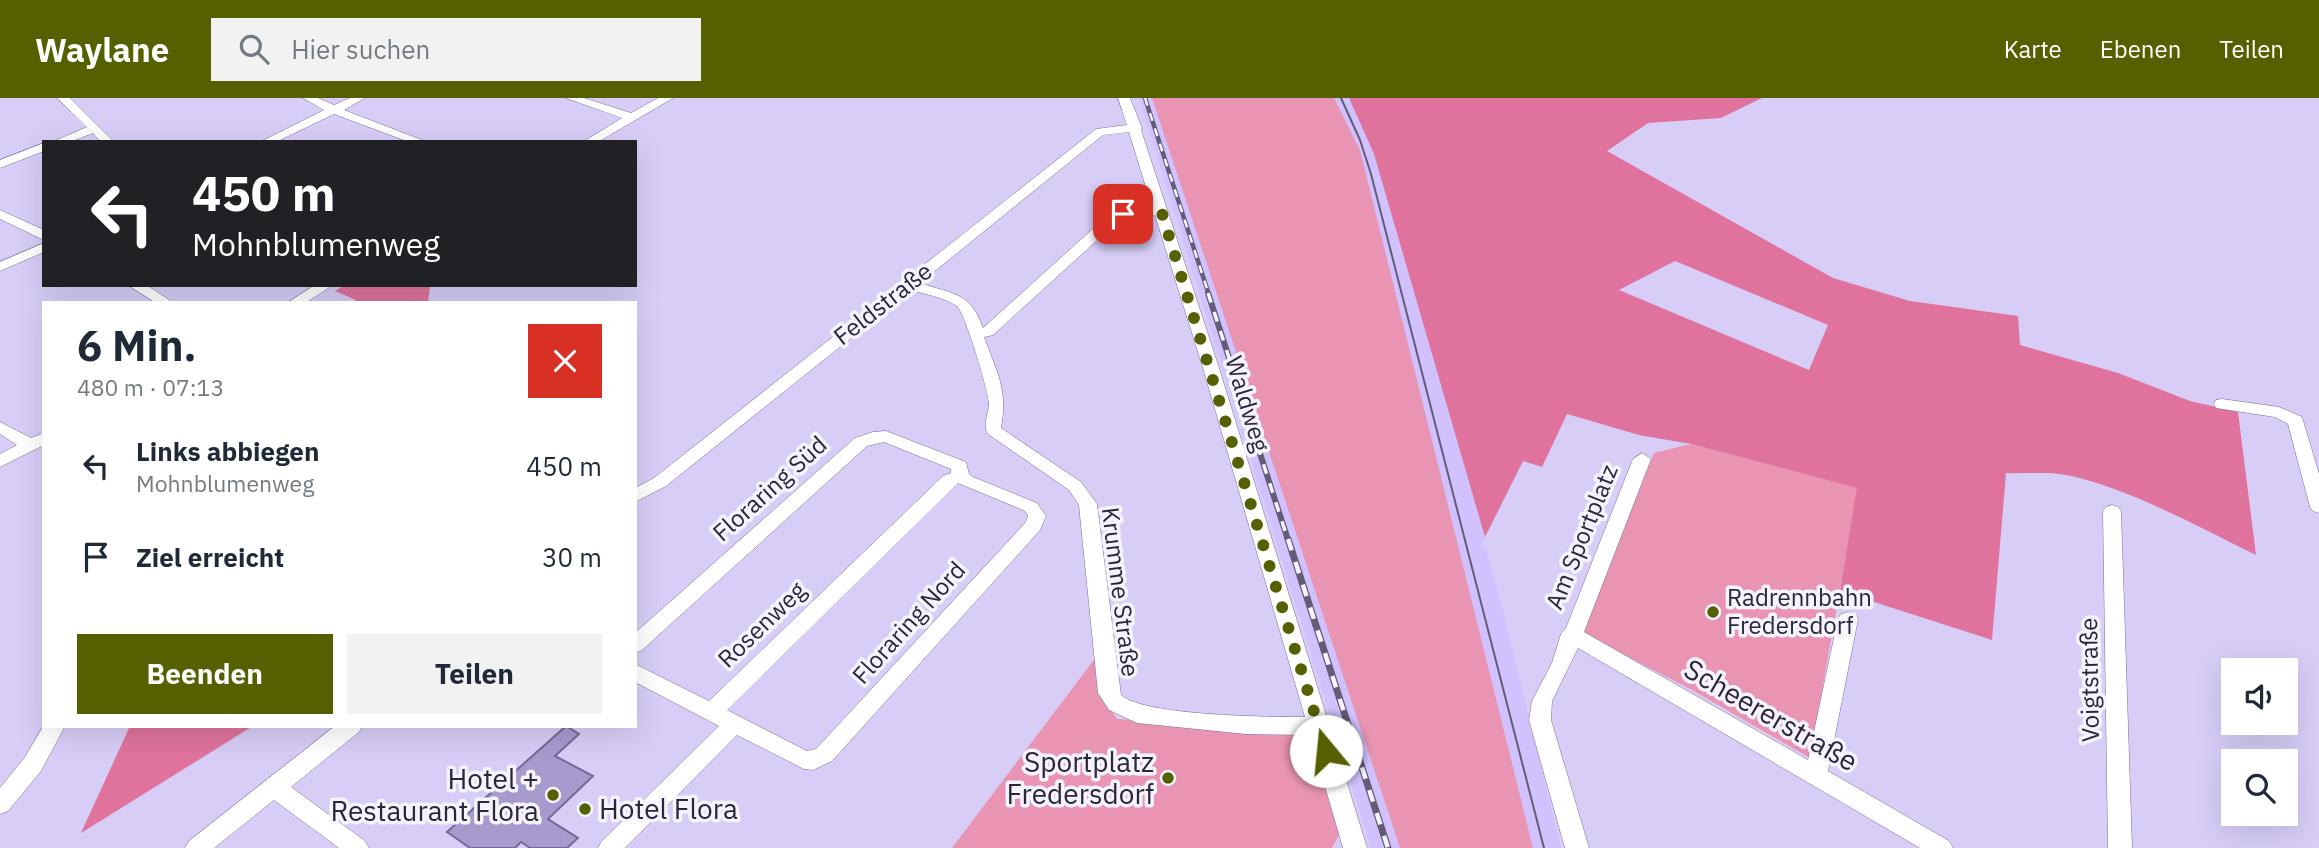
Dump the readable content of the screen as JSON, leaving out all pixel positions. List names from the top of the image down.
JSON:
{
  "streets": {
    "street": [
      "Feldstraße",
      "Waldweg",
      "Floraring Süd",
      "Am Sportplatz",
      "Krumme Straße",
      "Floraring Nord",
      "Rosenweg",
      "Voigtstraße",
      "Scheererstraße"
    ]
  },
  "crossings": [
    ["Feldstraße", "Waldweg"],
    ["Feldstraße", "Krumme Straße"],
    ["Waldweg", "Krumme Straße"],
    ["Floraring Süd", "Floraring Nord"],
    ["Floraring Süd", "Rosenweg"],
    ["Am Sportplatz", "Scheererstraße"],
    ["Floraring Nord", "Rosenweg"]
  ],
  "places": [
    "Radrennbahn Fredersdorf",
    "Sportplatz Fredersdorf",
    "Hotel + Restaurant Flora",
    "Hotel Flora"
  ],
  "page": {
    "header": "Waylane",
    "search": "Hier suchen",
    "nav": ["Karte", "Ebenen", "Teilen"],
    "turn": ["450 m", "Mohnblumenweg"],
    "heading": ["6 Min.", "480 m · 07:13"],
    "list": [
      {
        "name": "Links abbiegen",
        "note": "Mohnblumenweg",
        "value": "450 m"
      },
      {
        "name": "Ziel erreicht",
        "value": "30 m"
      }
    ],
    "buttons": ["Beenden", "Teilen"]
  }
}
